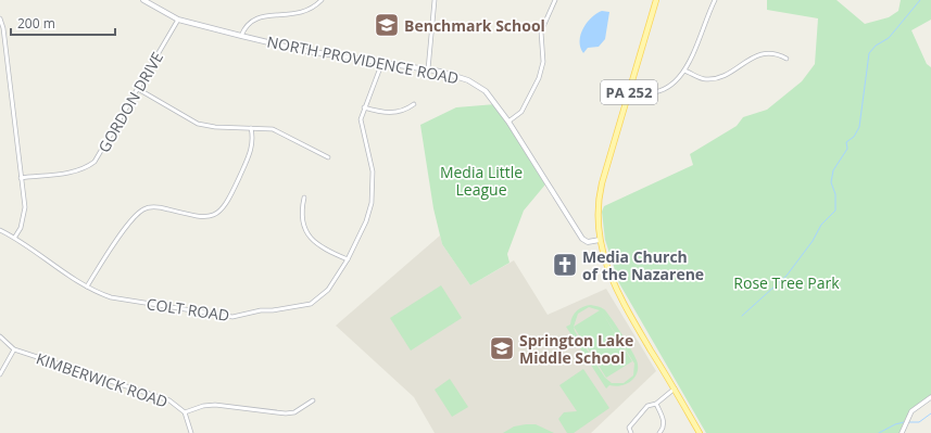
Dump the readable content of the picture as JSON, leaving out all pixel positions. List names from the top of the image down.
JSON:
{
  "streets": {
    "main road": ["NORTH PROVIDENCE ROAD", "PA 252"],
    "street": ["GORDON DRIVE", "COLT ROAD", "KIMBERWICK ROAD"]
  },
  "crossings": [
    ["NORTH PROVIDENCE ROAD", "PA 252"],
    ["NORTH PROVIDENCE ROAD", "GORDON DRIVE"],
    ["NORTH PROVIDENCE ROAD", "COLT ROAD"]
  ],
  "parks": ["Media Little League", "Rose Tree Park"],
  "places": {
    "school or university": ["Benchmark School", "Springton Lake Middle School"],
    "church": ["Media Church of the Nazarene"]
  },
  "scale_bar": "200 m"
}
